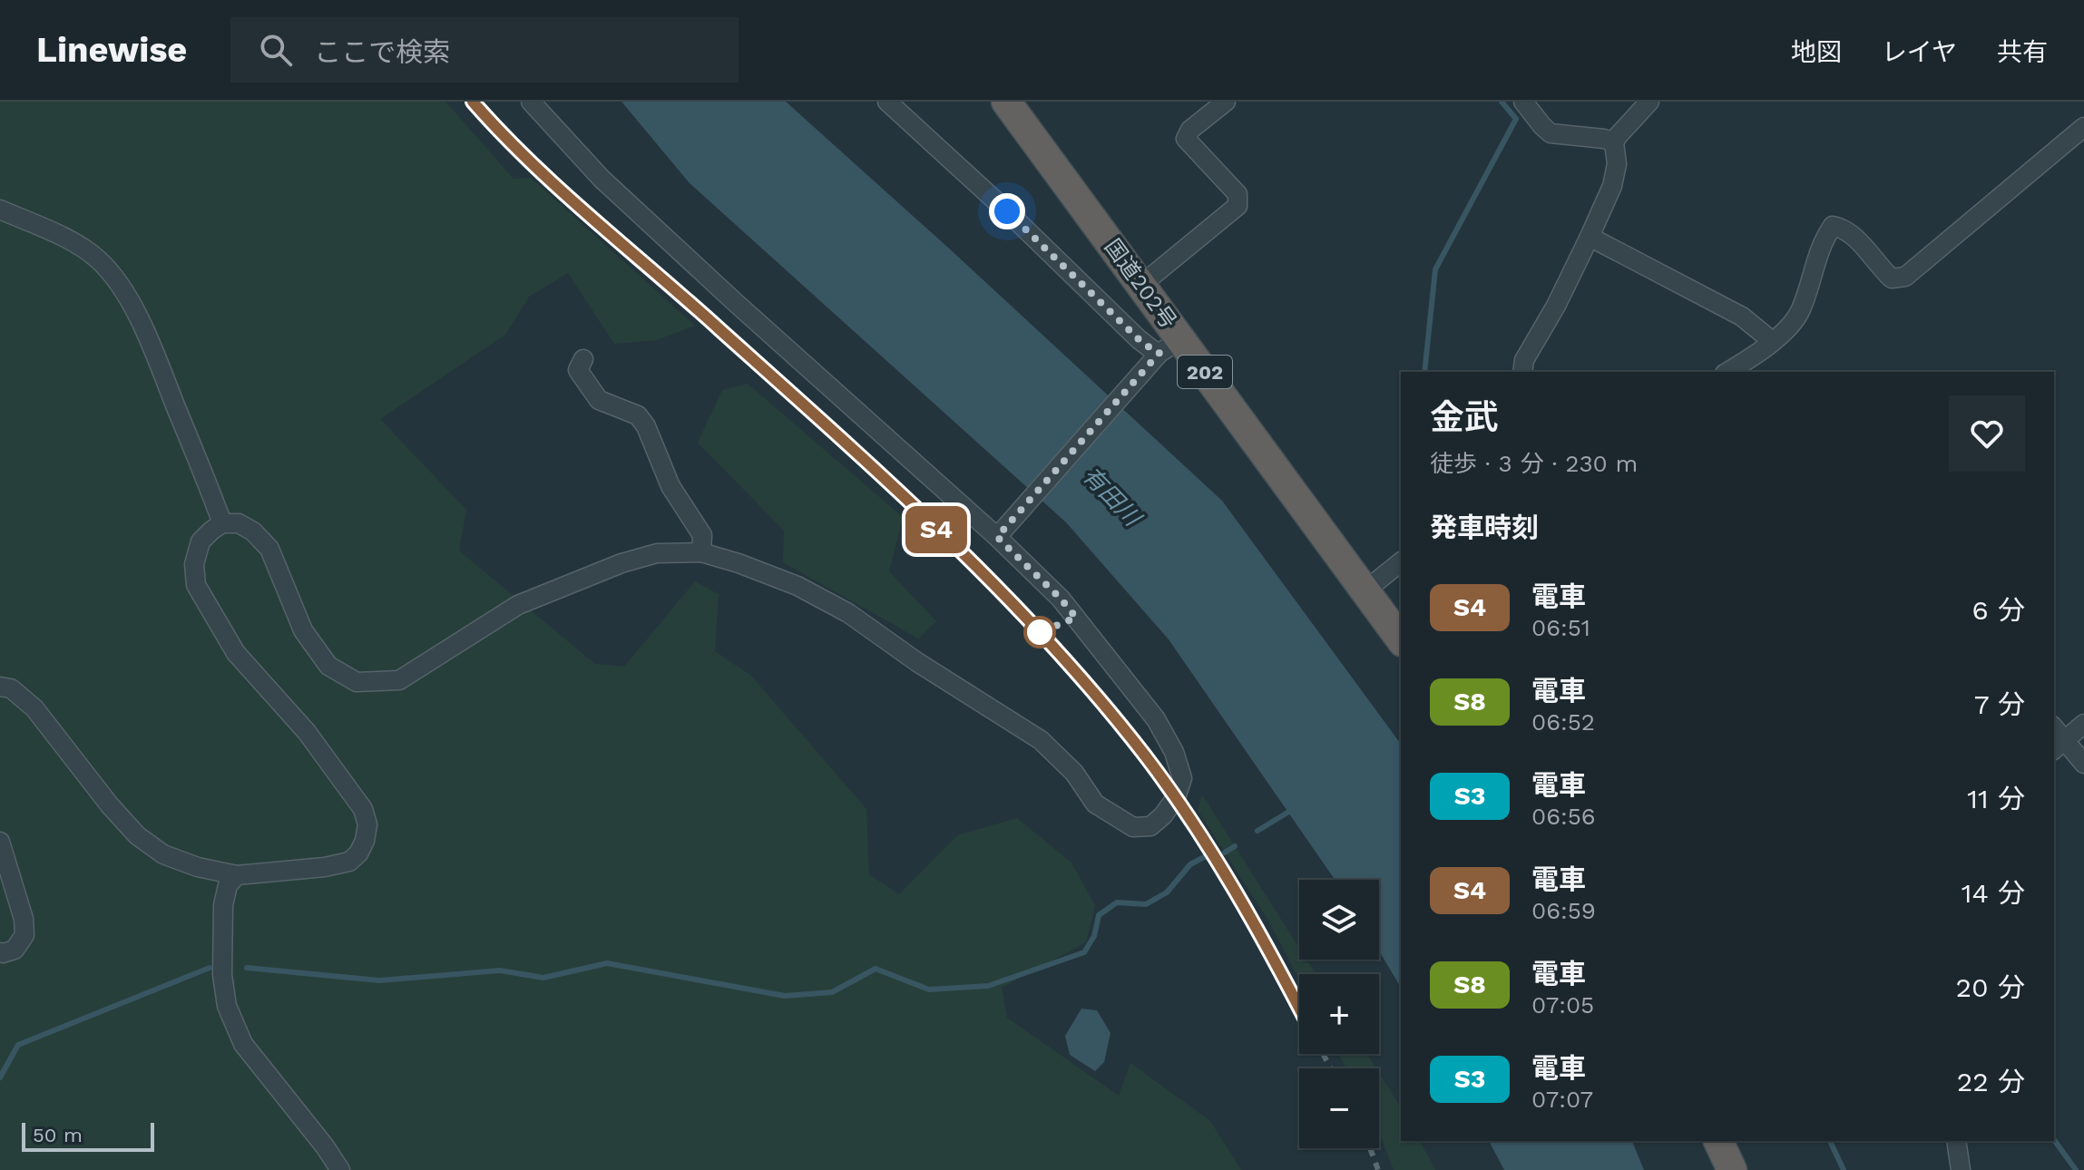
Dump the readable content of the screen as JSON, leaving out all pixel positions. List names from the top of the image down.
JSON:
{
  "streets": {
    "highway": ["国道202号", "202"]
  },
  "water": ["有田川"],
  "scale_bar": "50 m",
  "page": {
    "header": "Linewise",
    "search": "ここで検索",
    "nav": ["地図", "レイヤ", "共有"],
    "on_map": "S4",
    "heading": [
      ["金武", "徒歩 · 3 分 · 230 m"],
      "発車時刻"
    ],
    "list": [
      {
        "mark": "S4",
        "name": "電車",
        "note": "06:51",
        "value": "6 分"
      },
      {
        "mark": "S8",
        "name": "電車",
        "note": "06:52",
        "value": "7 分"
      },
      {
        "mark": "S3",
        "name": "電車",
        "note": "06:56",
        "value": "11 分"
      },
      {
        "mark": "S4",
        "name": "電車",
        "note": "06:59",
        "value": "14 分"
      },
      {
        "mark": "S8",
        "name": "電車",
        "note": "07:05",
        "value": "20 分"
      },
      {
        "mark": "S3",
        "name": "電車",
        "note": "07:07",
        "value": "22 分"
      }
    ],
    "map_buttons": ["+", "−"],
    "scale": "50 m"
  }
}
